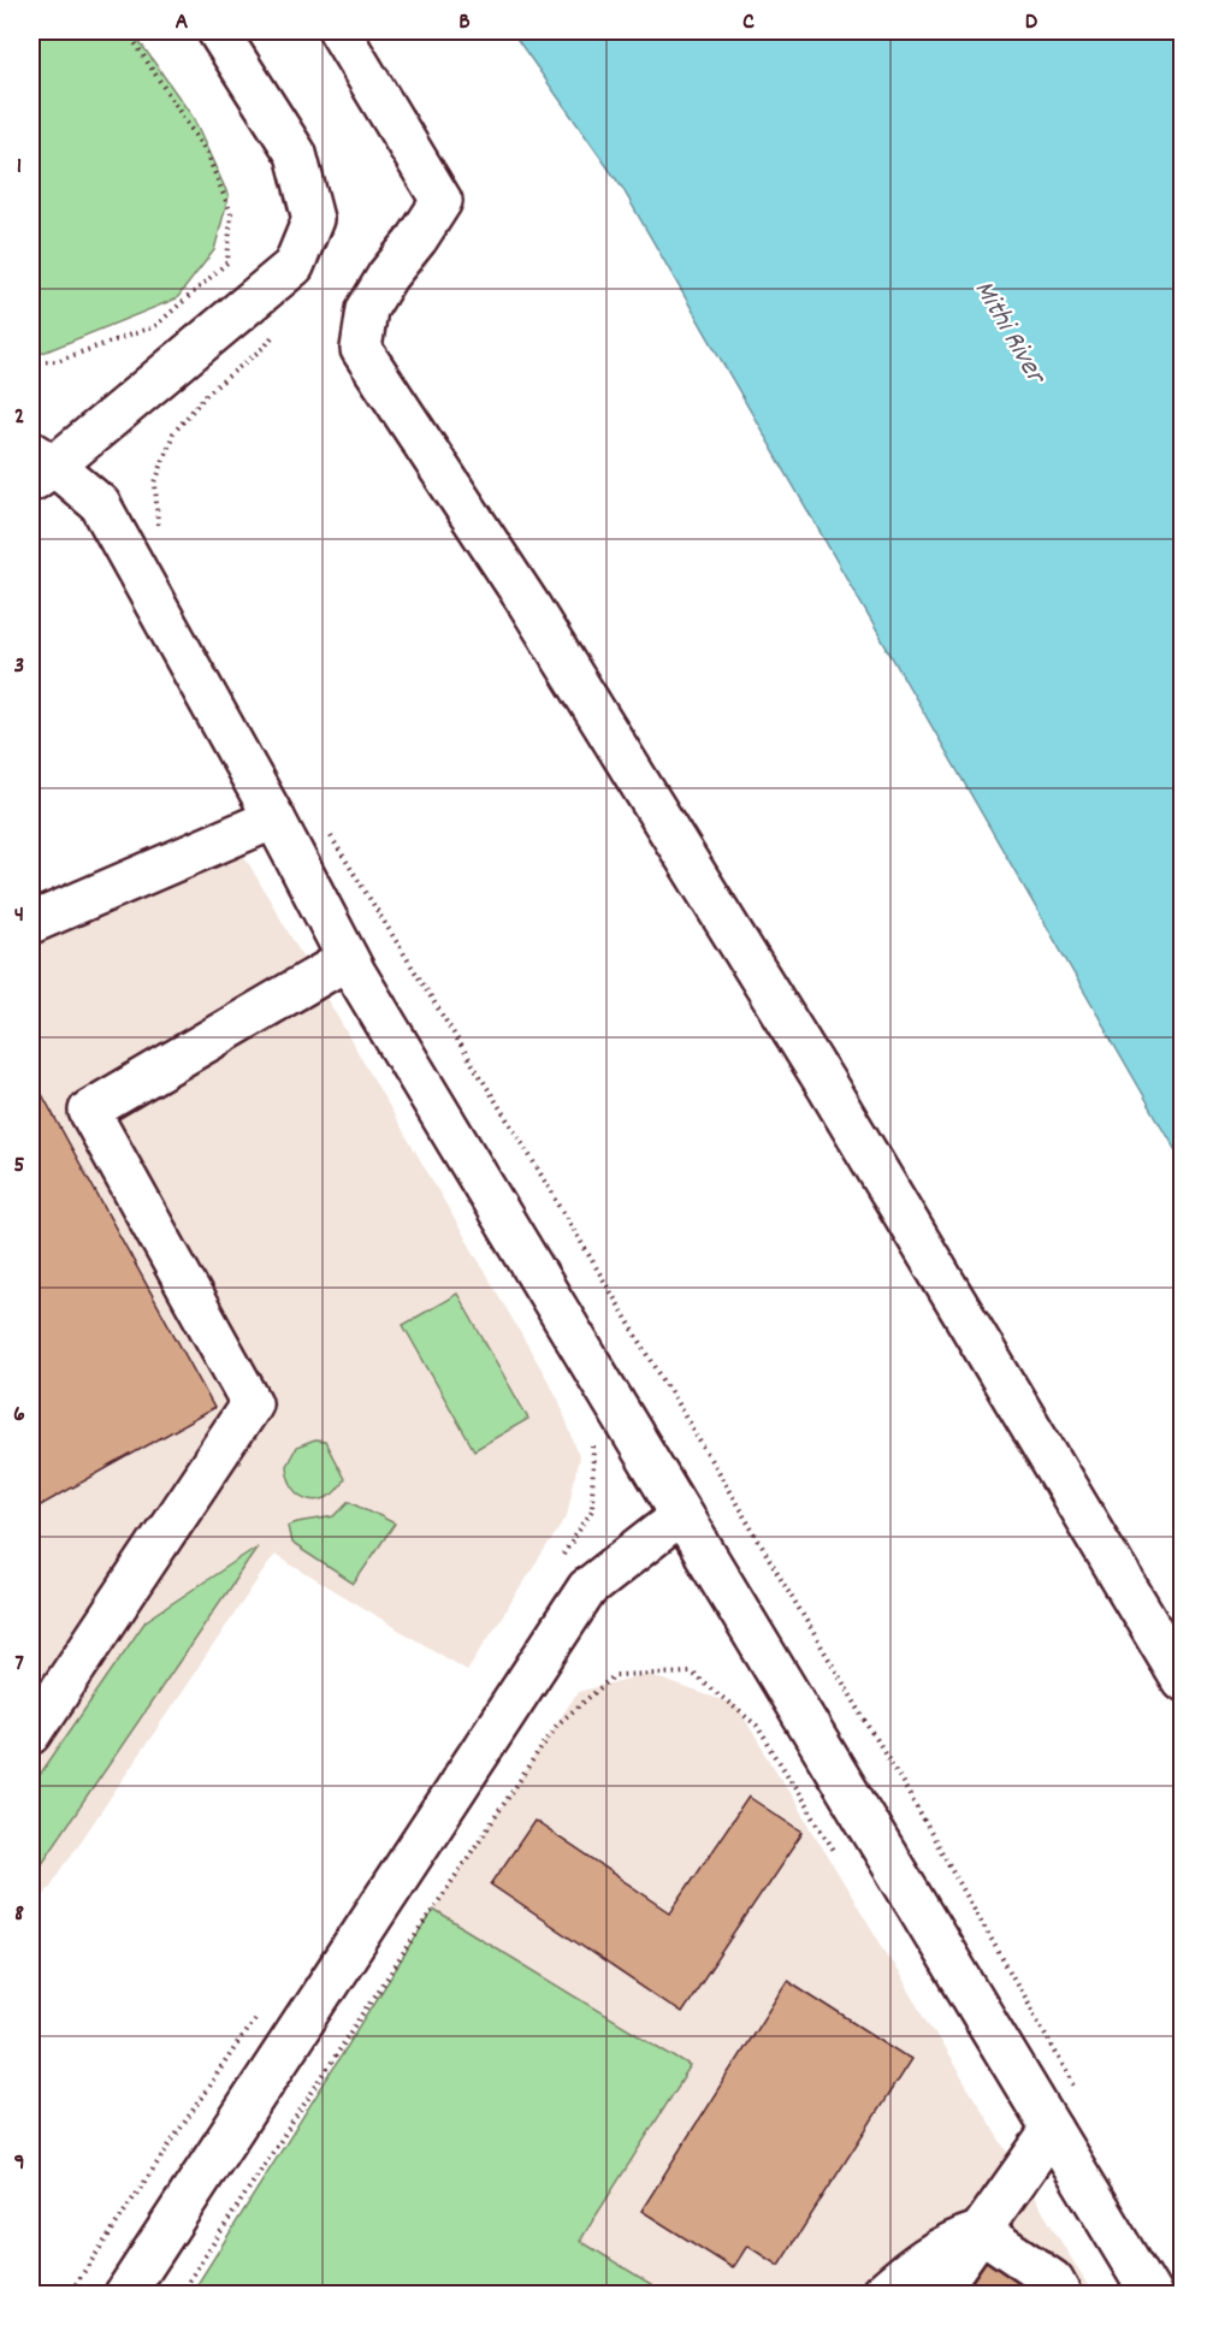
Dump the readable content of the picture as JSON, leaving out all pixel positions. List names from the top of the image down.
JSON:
{
  "water": ["Mithi River"],
  "grid": {
    "columns": [
      "A",
      "B",
      "C",
      "D"
    ],
    "rows": [
      "1",
      "2",
      "3",
      "4",
      "5",
      "6",
      "7",
      "8",
      "9"
    ]
  }
}
